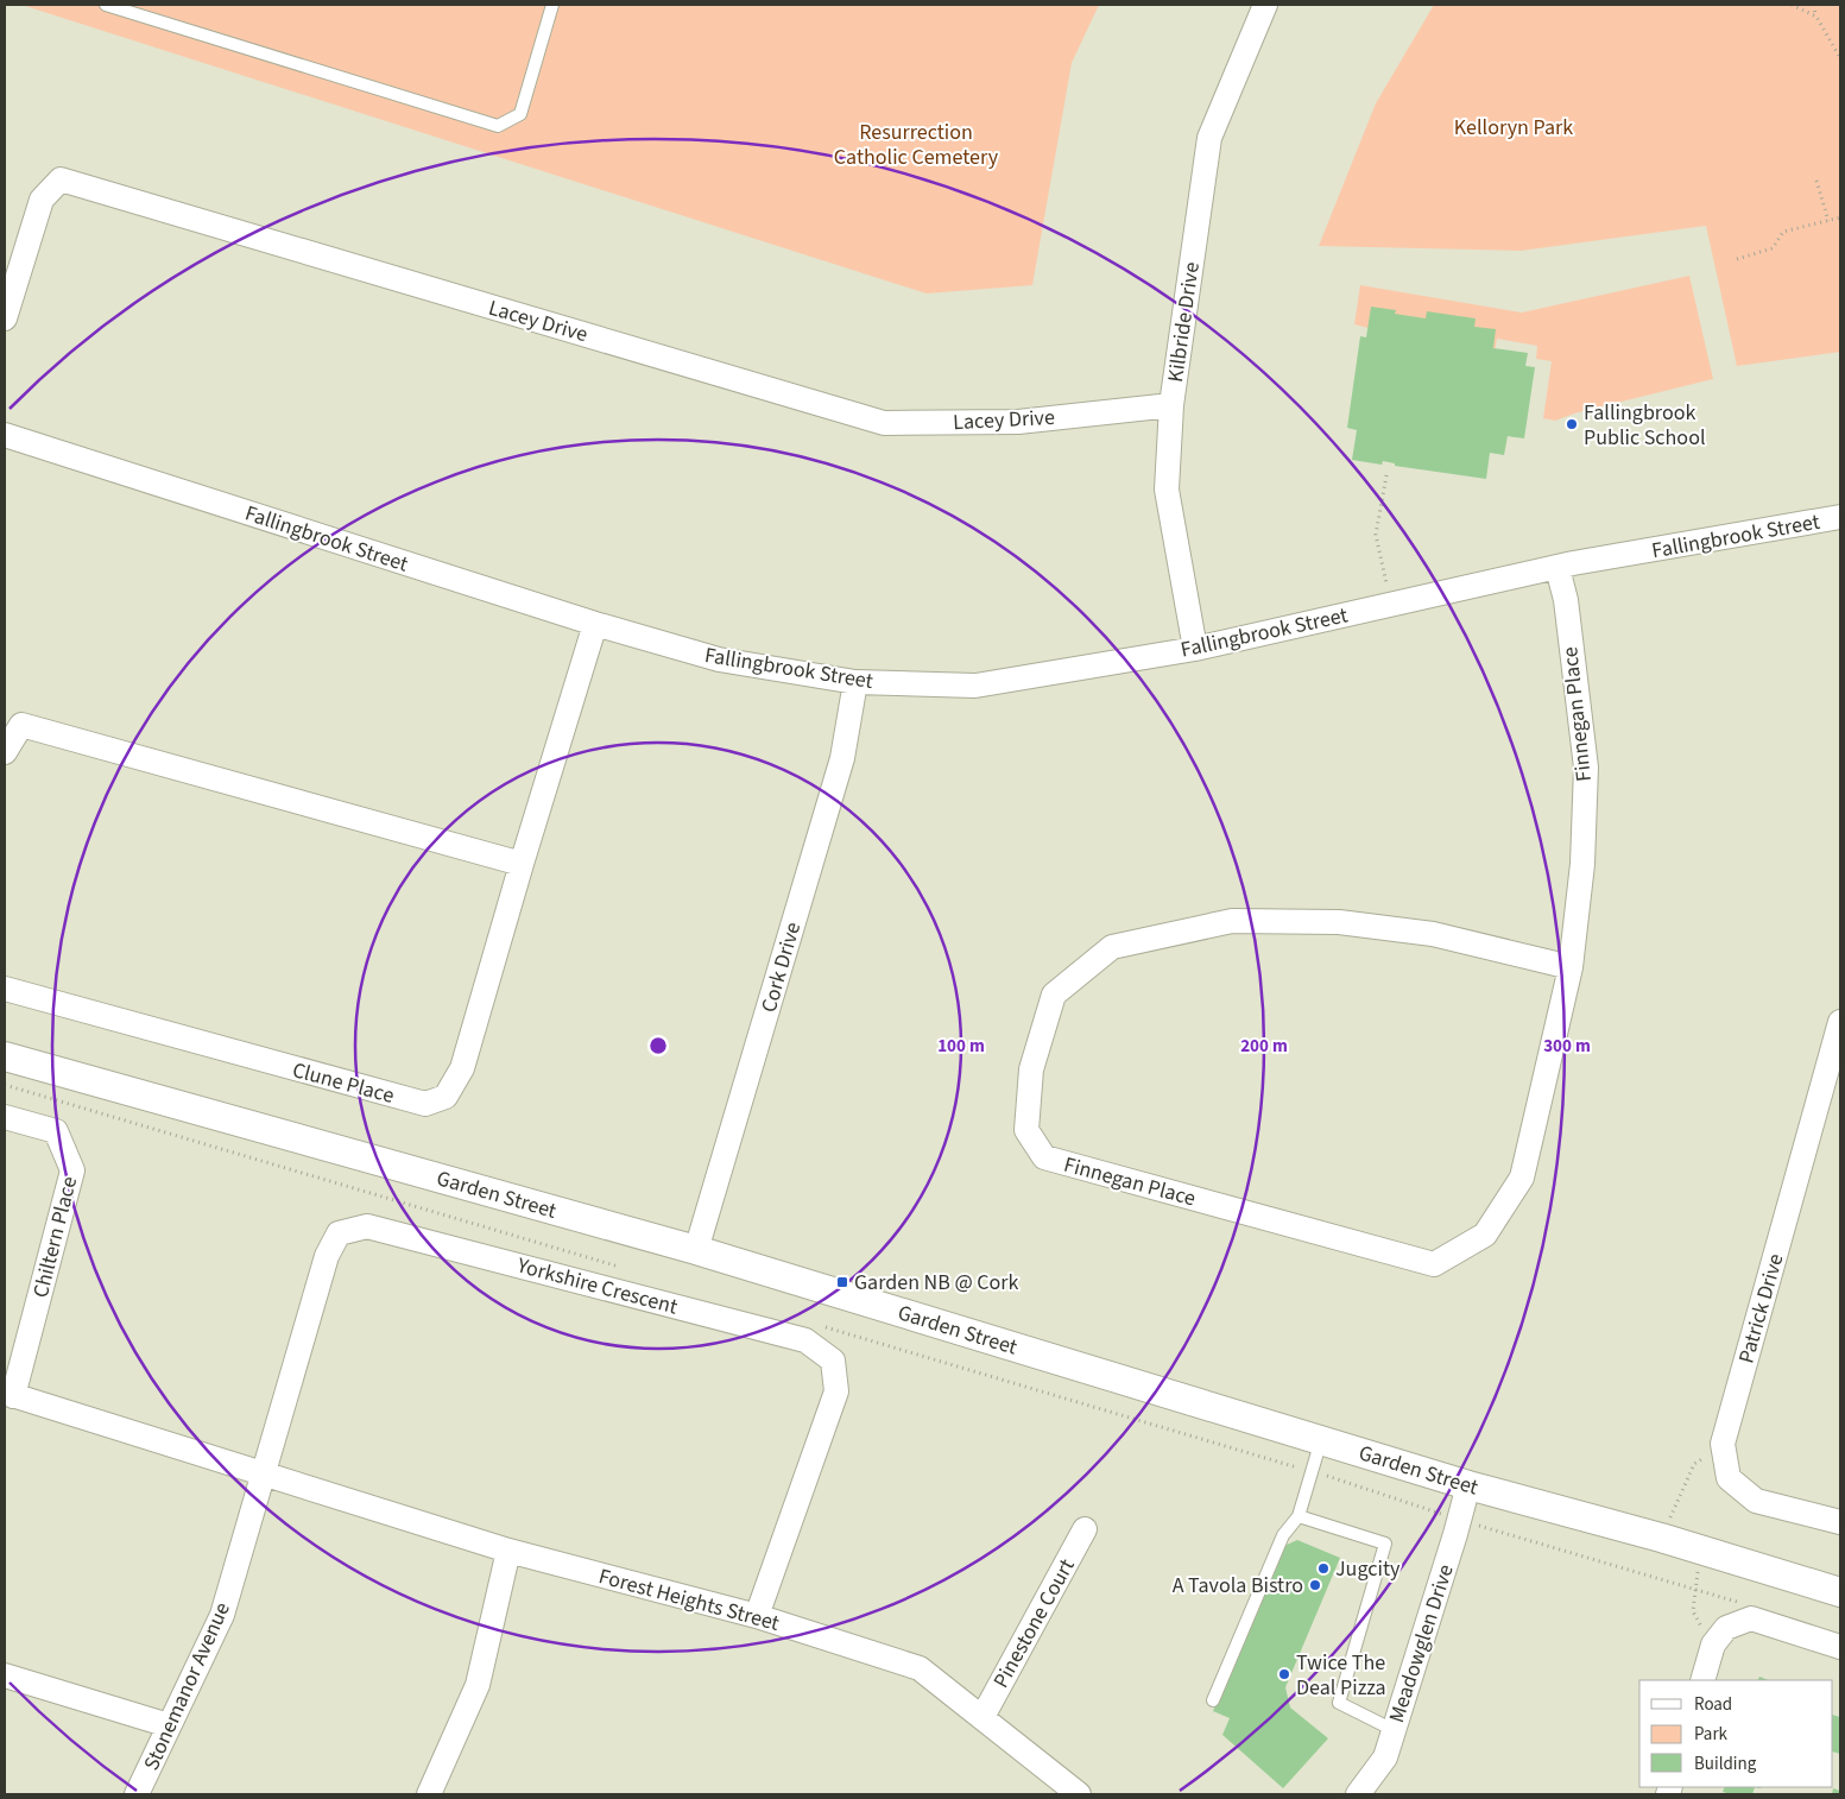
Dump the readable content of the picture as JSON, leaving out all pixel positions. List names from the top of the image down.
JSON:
{
  "streets": {
    "street": [
      "Lacey Drive",
      "Kilbride Drive",
      "Fallingbrook Street",
      "Finnegan Place",
      "Cork Drive",
      "Clune Place",
      "Garden Street",
      "Chiltern Place",
      "Yorkshire Crescent",
      "Patrick Drive",
      "Forest Heights Street",
      "Pinestone Court",
      "Meadowglen Drive",
      "Stonemanor Avenue"
    ]
  },
  "crossings": [
    ["Lacey Drive", "Kilbride Drive"],
    ["Kilbride Drive", "Fallingbrook Street"],
    ["Fallingbrook Street", "Finnegan Place"],
    ["Fallingbrook Street", "Cork Drive"],
    ["Fallingbrook Street", "Clune Place"],
    ["Cork Drive", "Garden Street"],
    ["Garden Street", "Meadowglen Drive"],
    ["Chiltern Place", "Yorkshire Crescent"],
    ["Chiltern Place", "Forest Heights Street"],
    ["Chiltern Place", "Stonemanor Avenue"],
    ["Yorkshire Crescent", "Forest Heights Street"],
    ["Yorkshire Crescent", "Stonemanor Avenue"],
    ["Forest Heights Street", "Pinestone Court"],
    ["Forest Heights Street", "Stonemanor Avenue"]
  ],
  "parks": ["Kelloryn Park", "Resurrection Catholic Cemetery"],
  "places": {
    "other": [
      "Fallingbrook Public School",
      "Jugcity",
      "A Tavola Bistro",
      "Twice The Deal Pizza"
    ],
    "transit": ["Garden NB @ Cork"]
  },
  "legend": ["Road", "Park", "Building"],
  "rings": ["100 m", "200 m", "300 m"]
}
